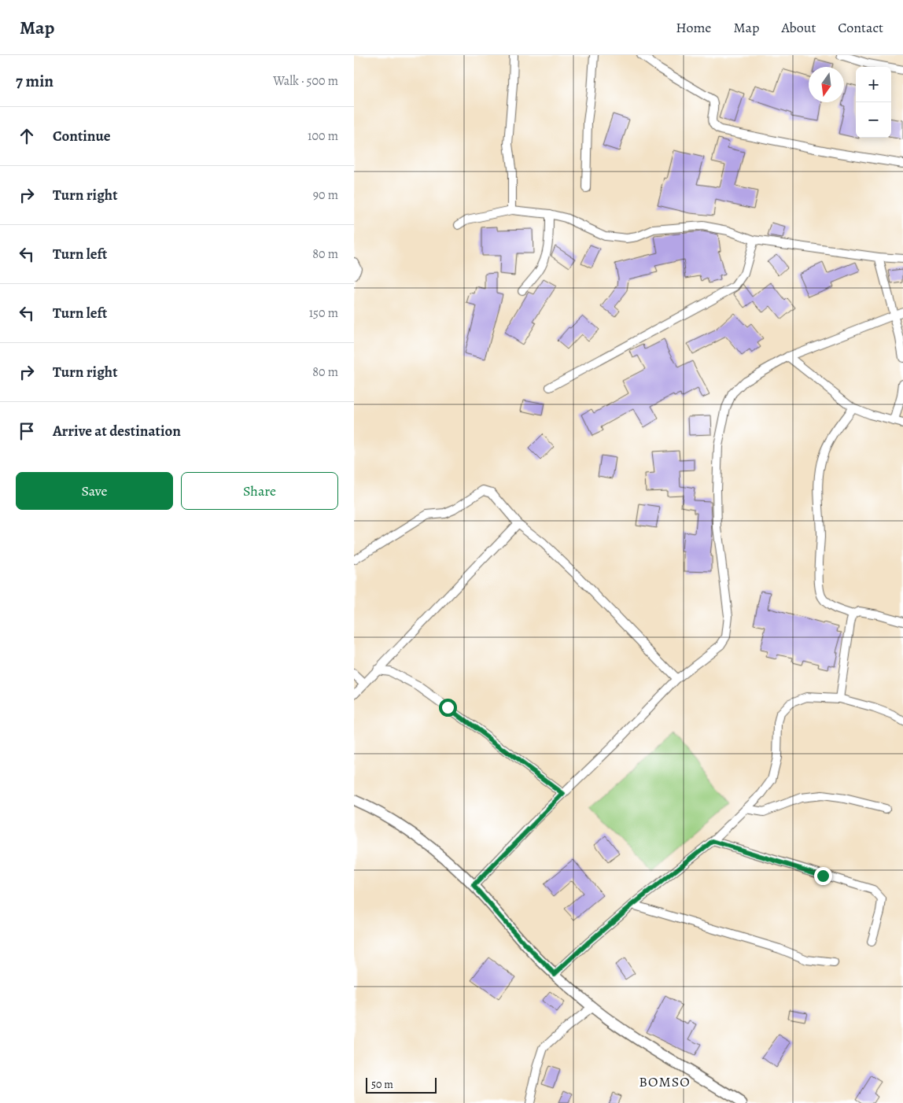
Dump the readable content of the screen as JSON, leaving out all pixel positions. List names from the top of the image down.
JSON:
{
  "districts": ["BOMSO"],
  "scale_bar": "50 m",
  "north": "bottom",
  "page": {
    "header": "Map",
    "nav": [
      "Home",
      "Map",
      "About",
      "Contact"
    ],
    "heading": ["7 min", "Walk · 500 m"],
    "map_buttons": ["+", "−"],
    "list": [
      ["Continue", "100 m"],
      ["Turn right", "90 m"],
      ["Turn left", "80 m"],
      ["Turn left", "150 m"],
      ["Turn right", "80 m"],
      "Arrive at destination"
    ],
    "buttons": ["Save", "Share"],
    "scale": "50 m"
  }
}
